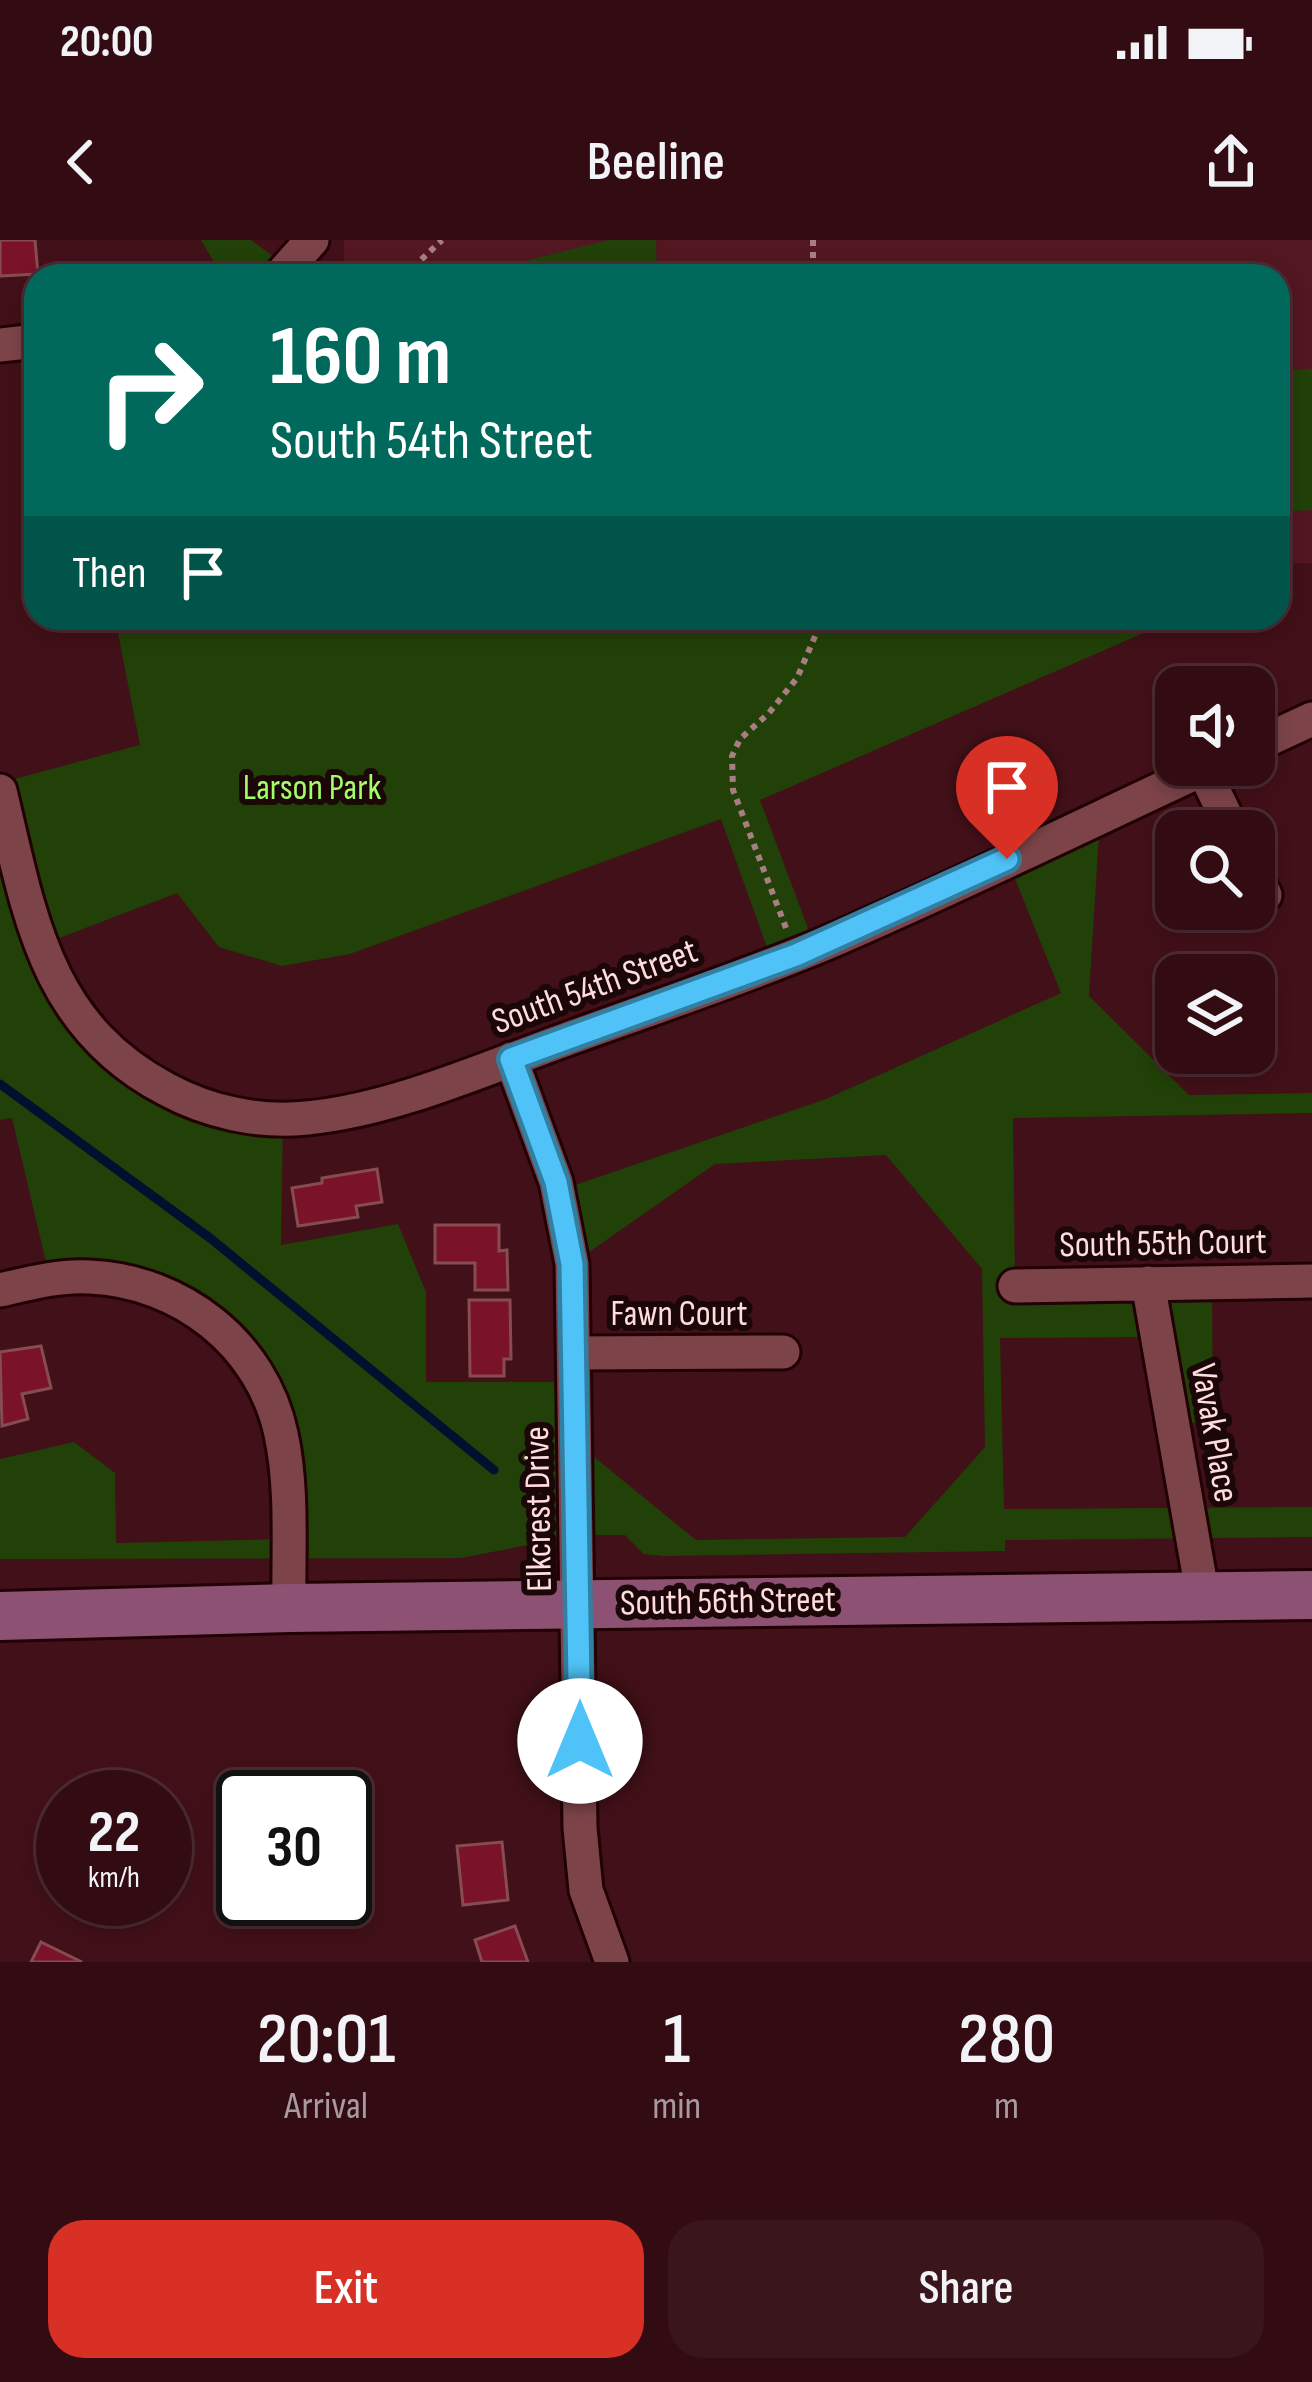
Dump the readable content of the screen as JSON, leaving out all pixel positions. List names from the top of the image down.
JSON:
{
  "streets": {
    "main road": ["South 56th Street"],
    "street": [
      "South 54th Street",
      "South 55th Court",
      "Fawn Court",
      "Vavak Place",
      "Elkcrest Drive"
    ]
  },
  "crossings": [
    ["South 54th Street", "Elkcrest Drive"],
    ["South 55th Court", "Vavak Place"],
    ["Fawn Court", "Elkcrest Drive"],
    ["Vavak Place", "South 56th Street"],
    ["Elkcrest Drive", "South 56th Street"]
  ],
  "parks": ["Larson Park"],
  "page": {
    "status": "20:00",
    "header": "Beeline",
    "turn": ["160 m", "South 54th Street"],
    "then": "Then",
    "speed": "22 km/h",
    "limit": "30",
    "eta": [
      "20:01",
      "Arrival",
      "1",
      "min",
      "280",
      "m"
    ],
    "buttons": ["Exit", "Share"]
  }
}
